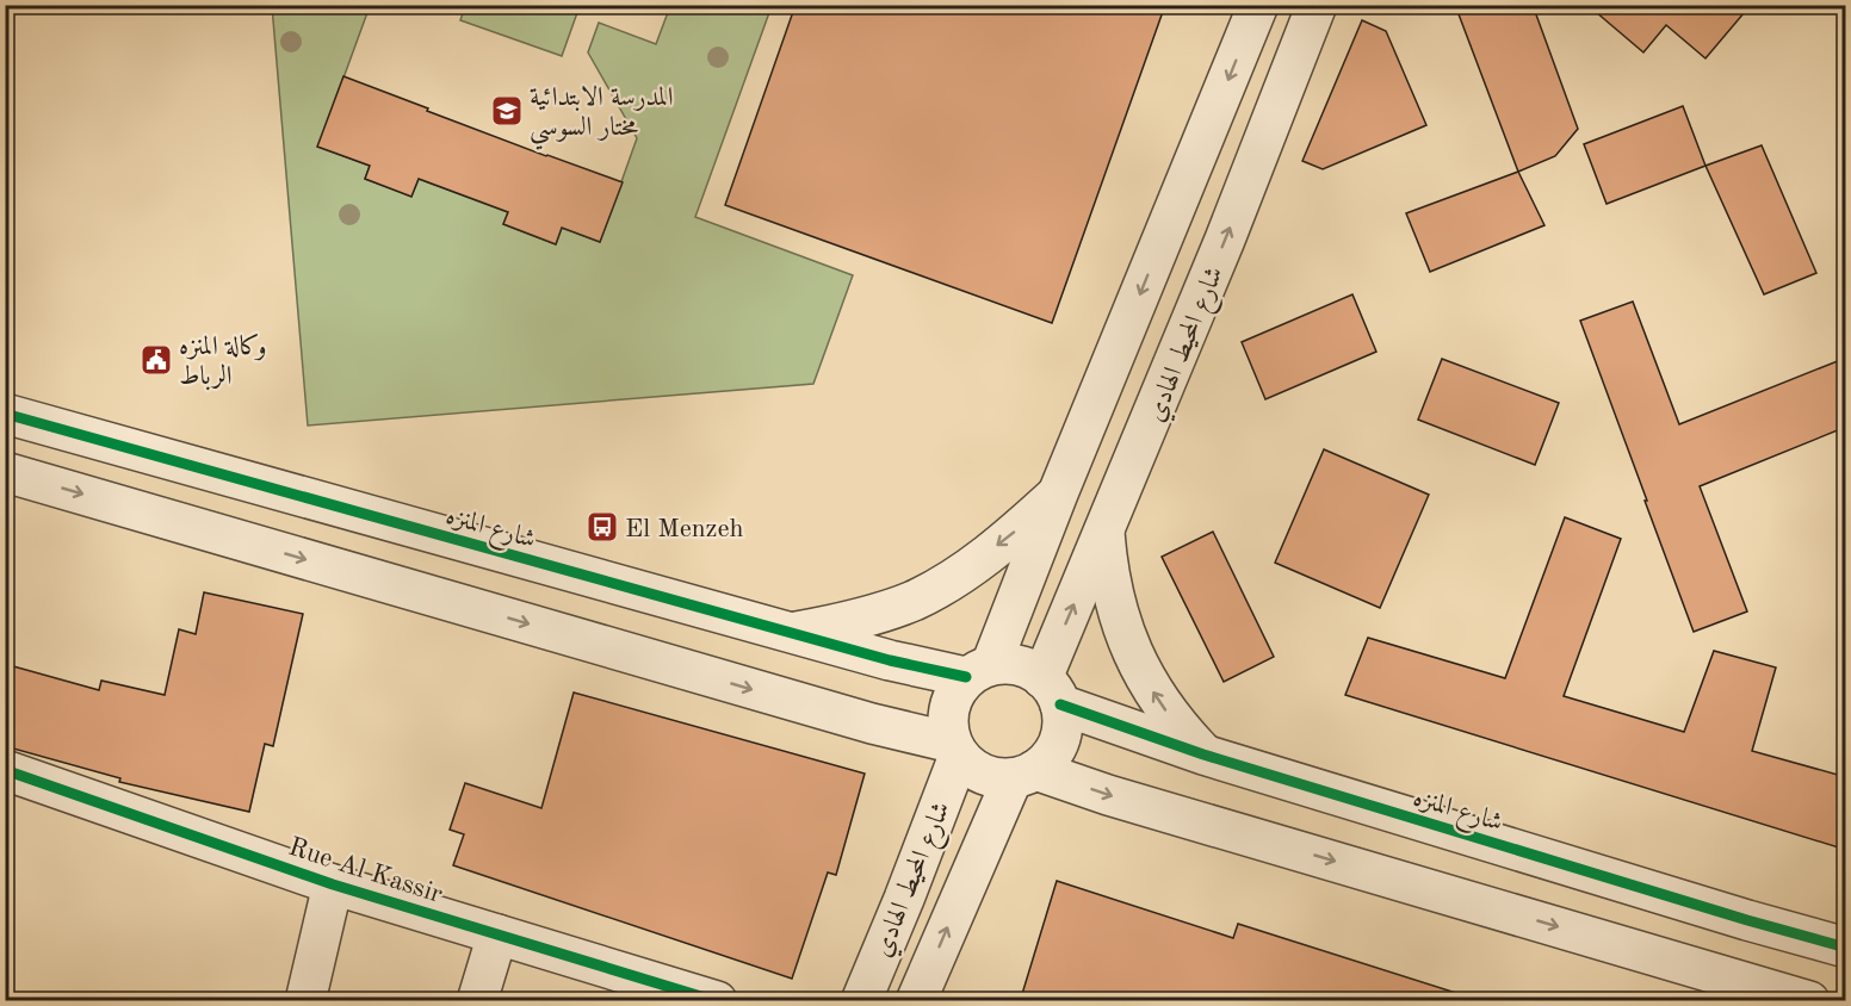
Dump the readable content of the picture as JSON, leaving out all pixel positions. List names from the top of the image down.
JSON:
{
  "streets": {
    "street": ["شارع المحيط الهادي", "شارع المنزه", "Rue Al Kassir"]
  },
  "crossings": [
    ["شارع المحيط الهادي", "شارع المنزه"]
  ],
  "places": {
    "school or university": ["المدرسة الابتدائية مختار السوسي"],
    "public building": ["وكالة المنزه الرباط"],
    "bus stop": ["El Menzeh"]
  }
}
